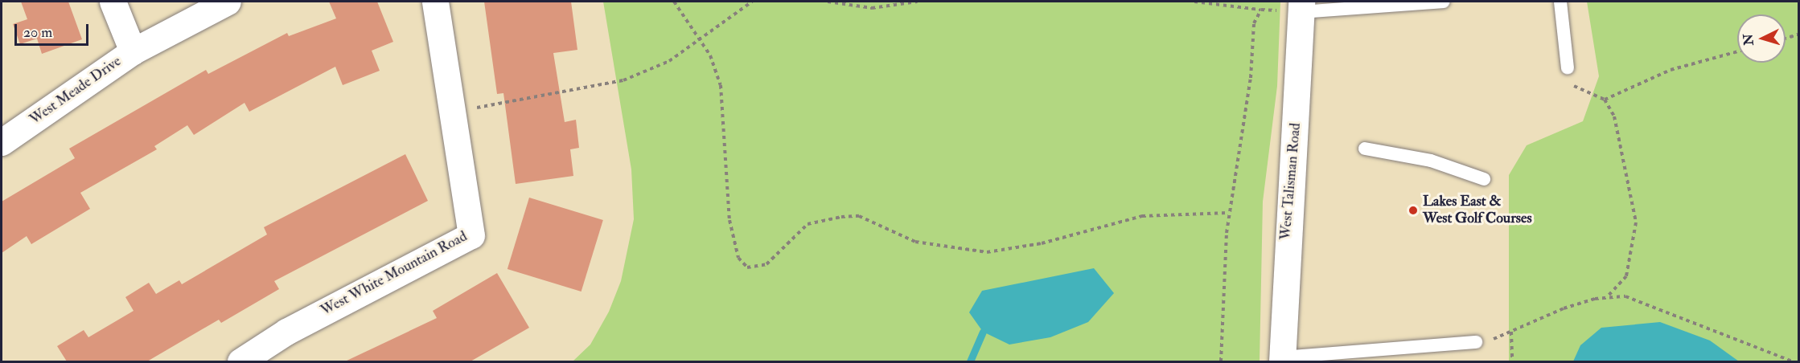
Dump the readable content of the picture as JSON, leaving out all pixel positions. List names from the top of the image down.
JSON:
{
  "streets": {
    "street": ["West Meade Drive", "West Talisman Road", "West White Mountain Road"]
  },
  "places": ["Lakes East & West Golf Courses"],
  "scale_bar": "20 m",
  "north": "left"
}
